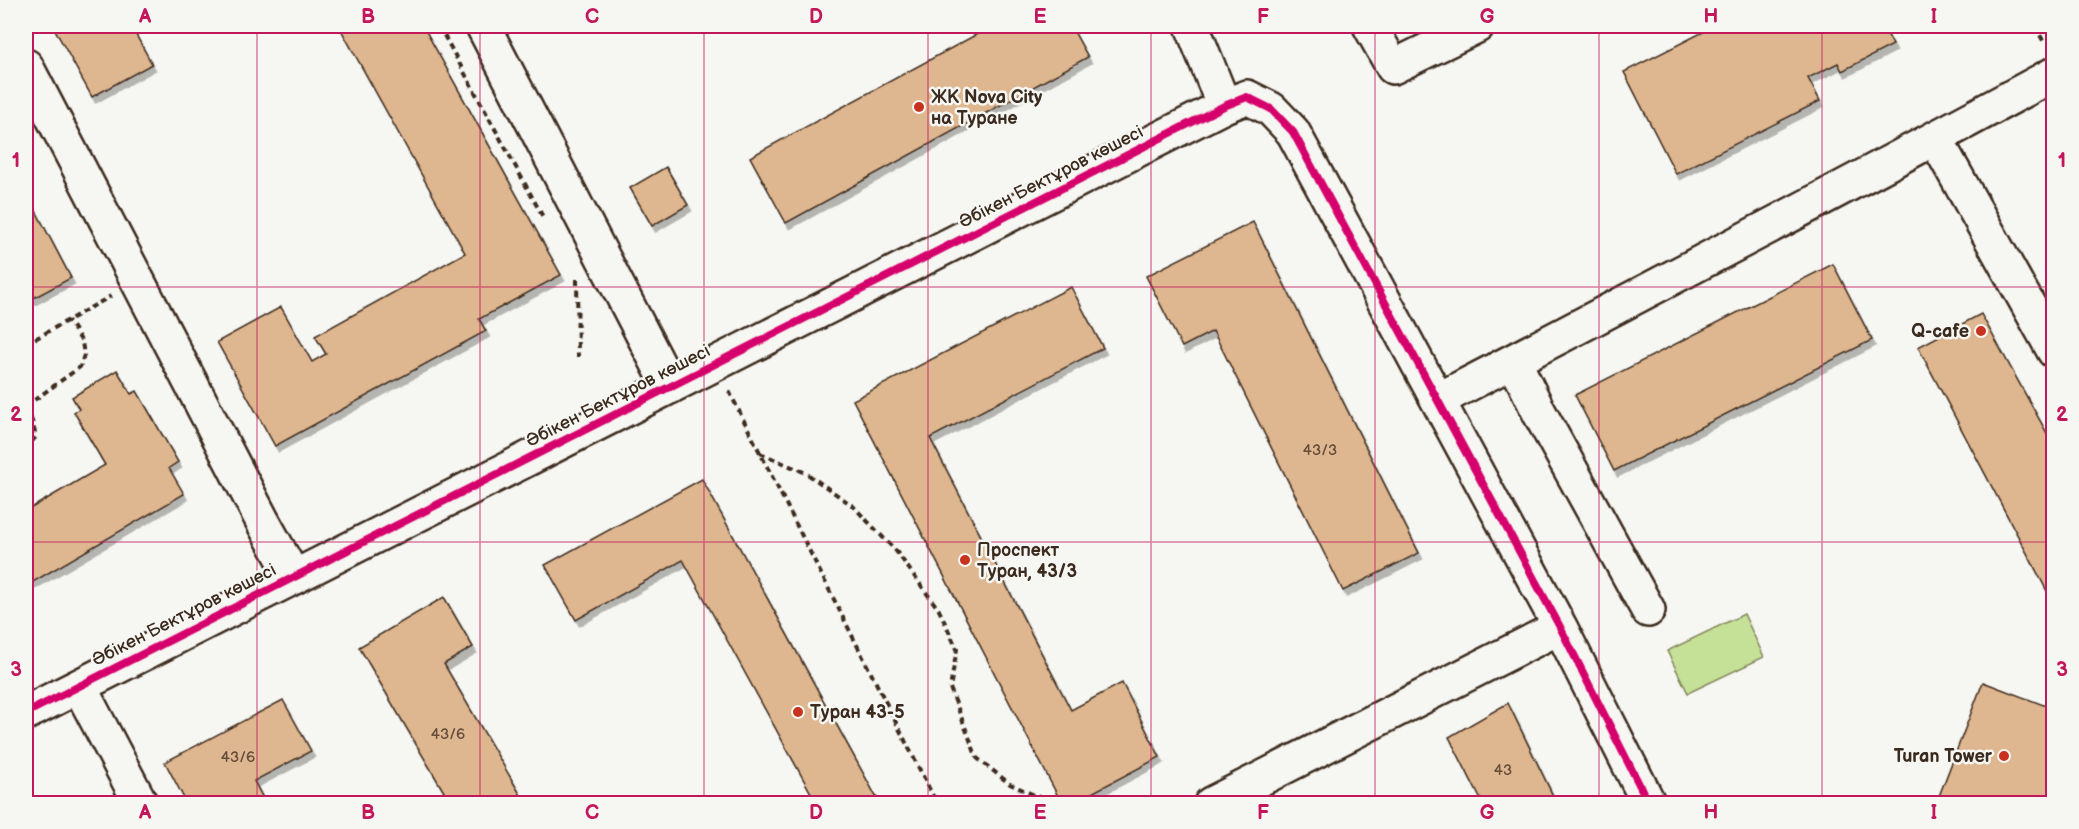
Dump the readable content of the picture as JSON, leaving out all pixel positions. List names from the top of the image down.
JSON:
{
  "streets": {
    "street": ["Әбікен Бектұров көшесі"]
  },
  "places": [
    "ЖК Nova City на Туране",
    "Q-cafe",
    "Проспект Туран, 43/3",
    "Туран 43-5",
    "Turan Tower"
  ],
  "house_numbers": [
    "43/3",
    "43/6",
    "43/6",
    "43"
  ],
  "grid": {
    "columns": [
      "A",
      "B",
      "C",
      "D",
      "E",
      "F",
      "G",
      "H",
      "I"
    ],
    "rows": ["1", "2", "3"]
  }
}
